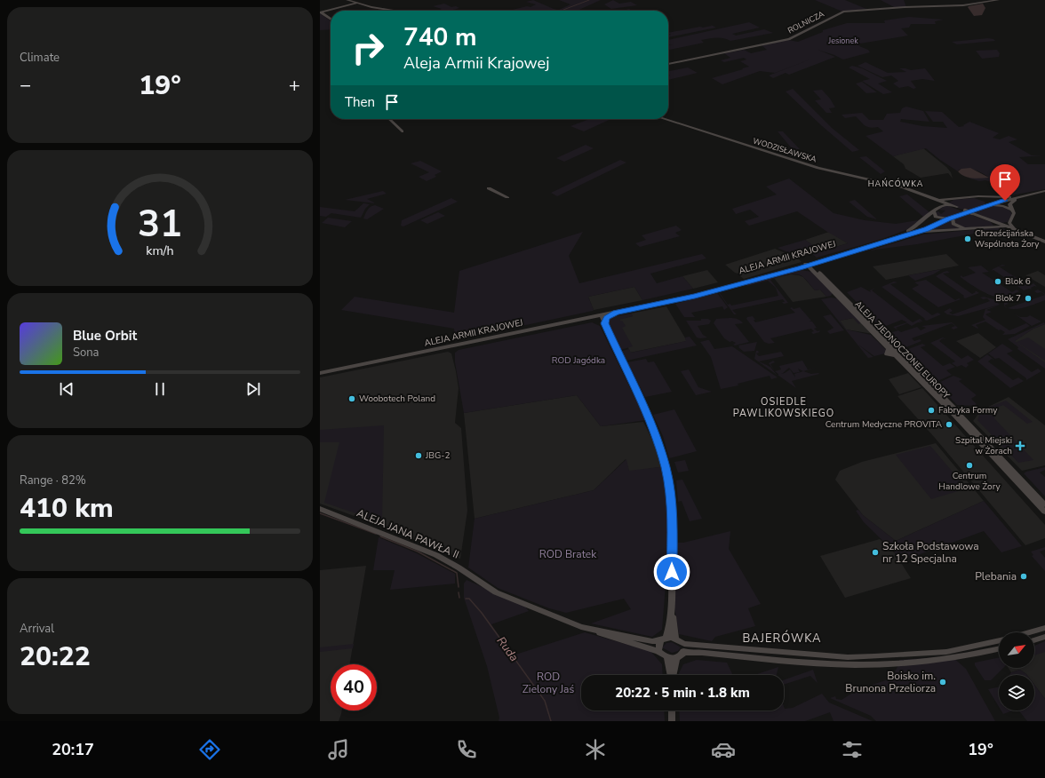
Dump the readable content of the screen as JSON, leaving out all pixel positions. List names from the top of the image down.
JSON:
{
  "streets": {
    "street": [
      "ROLNICZA",
      "WODZISŁAWSKA",
      "ALEJA ARMII KRAJOWEJ",
      "ALEJA ZJEDNOCZONEJ EUROPY",
      "ALEJA JANA PAWŁA II"
    ]
  },
  "crossings": [
    ["ALEJA ARMII KRAJOWEJ", "ALEJA ZJEDNOCZONEJ EUROPY"]
  ],
  "districts": ["HAŃCÓWKA", "OSIEDLE PAWLIKOWSKIEGO", "BAJERÓWKA"],
  "water": ["Ruda"],
  "parks": [
    "Jesionek",
    "ROD Jagódka",
    "ROD Bratek",
    "ROD Zielony Jaś"
  ],
  "places": {
    "other": [
      "Chrześcijańska Wspólnota Żory",
      "Blok 6",
      "Blok 7",
      "Woobotech Poland",
      "Fabryka Formy",
      "Centrum Medyczne PROVITA",
      "JBG-2",
      "Centrum Handlowe Żory",
      "Szkoła Podstawowa nr 12 Specjalna",
      "Plebania",
      "Boisko im. Brunona Przeliorza"
    ],
    "health": ["Szpital Miejski w Żorach"]
  },
  "north": "top right",
  "page": {
    "tile": [
      "Climate",
      ["Range · 82%", "410 km"],
      ["Arrival", "20:22"]
    ],
    "turn": ["740 m", "Aleja Armii Krajowej"],
    "heat": ["−", "19°", "+"],
    "then": "Then",
    "song": ["Blue Orbit", "Sona"],
    "limit": "40",
    "trip": "20:22 · 5 min · 1.8 km",
    "tabs": ["20:17", "19°"],
    "gauge": ["31", "km/h"]
  }
}
